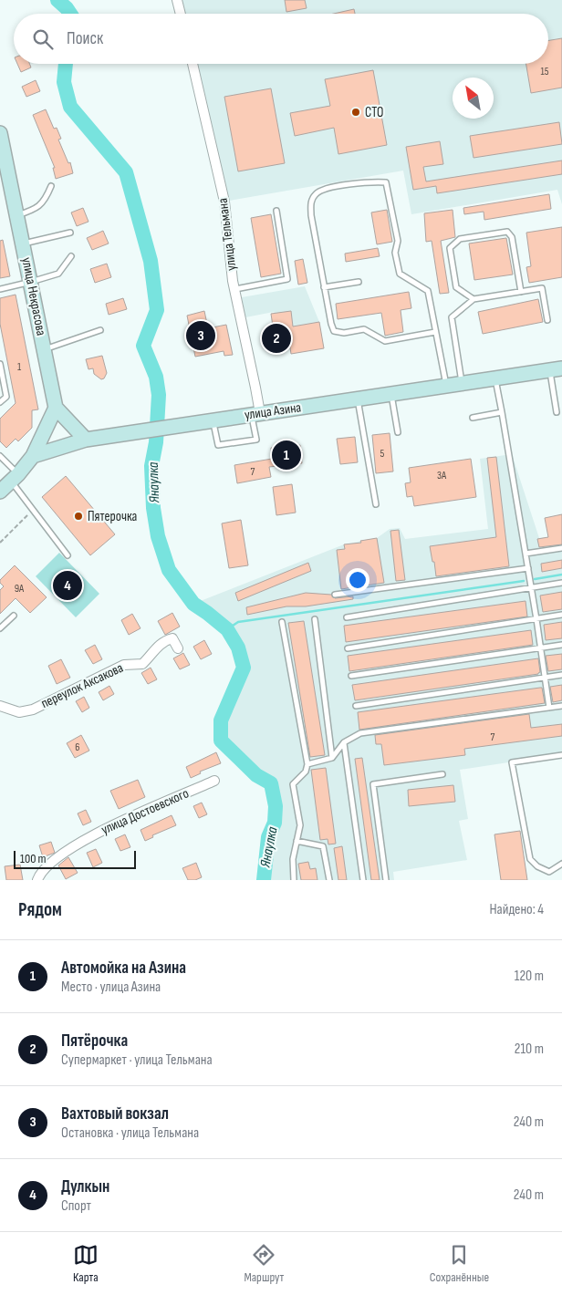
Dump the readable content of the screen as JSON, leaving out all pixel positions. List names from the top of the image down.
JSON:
{
  "streets": {
    "street": [
      "улица Тельмана",
      "улица Некрасова",
      "улица Азина",
      "переулок Аксакова",
      "улица Достоевского"
    ]
  },
  "crossings": [
    ["улица Тельмана", "улица Азина"]
  ],
  "water": ["Янаулка"],
  "places": ["СТО", "Пятерочка"],
  "house_numbers": [
    "15",
    "1",
    "5",
    "7",
    "3А",
    "9А",
    "7",
    "6"
  ],
  "scale_bar": "100 m",
  "north": "top left",
  "page": {
    "search": "Поиск",
    "pins": [
      "3",
      "2",
      "1",
      "4"
    ],
    "scale": "100 m",
    "heading": ["Рядом", "Найдено: 4"],
    "list": [
      {
        "mark": "1",
        "name": "Автомойка на Азина",
        "note": "Место · улица Азина",
        "value": "120 m"
      },
      {
        "mark": "2",
        "name": "Пятёрочка",
        "note": "Супермаркет · улица Тельмана",
        "value": "210 m"
      },
      {
        "mark": "3",
        "name": "Вахтовый вокзал",
        "note": "Остановка · улица Тельмана",
        "value": "240 m"
      },
      {
        "mark": "4",
        "name": "Дулкын",
        "note": "Спорт",
        "value": "240 m"
      }
    ],
    "nav": ["Карта", "Маршрут", "Сохранённые"]
  }
}
